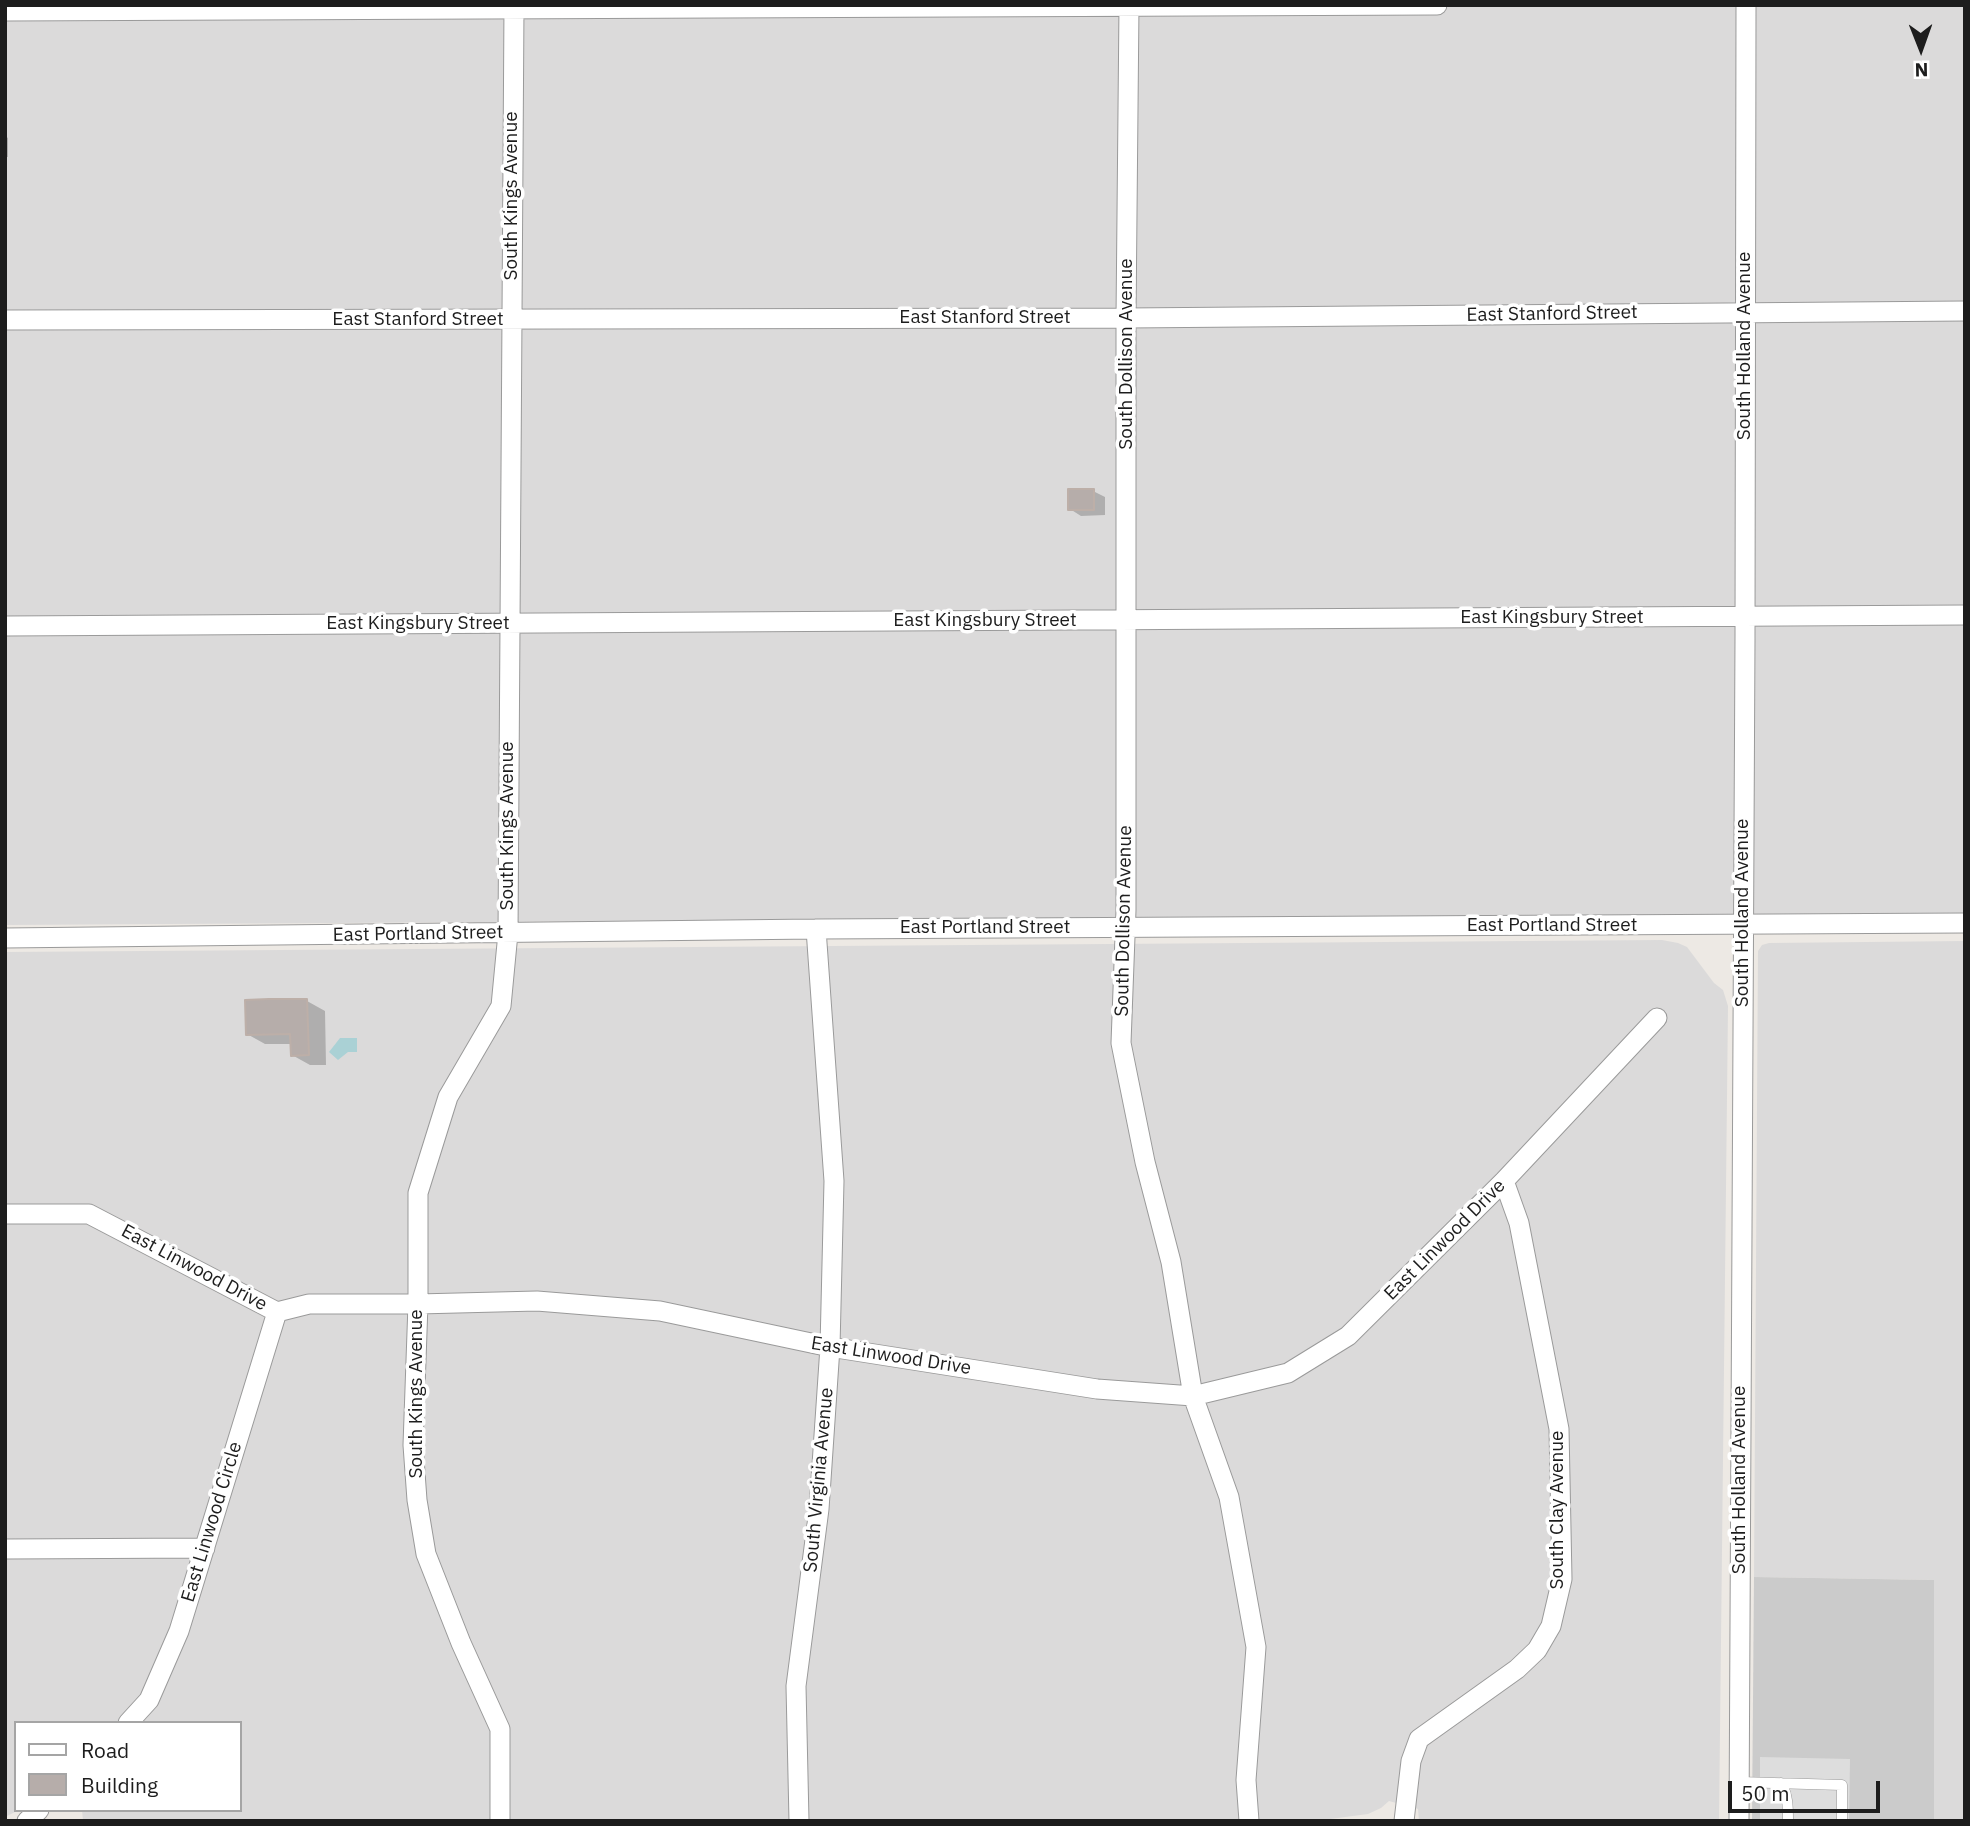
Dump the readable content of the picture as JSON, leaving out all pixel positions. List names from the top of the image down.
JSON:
{
  "streets": {
    "street": [
      "South Kings Avenue",
      "East Stanford Street",
      "South Holland Avenue",
      "South Dollison Avenue",
      "East Kingsbury Street",
      "East Portland Street",
      "East Linwood Drive",
      "South Virginia Avenue",
      "South Clay Avenue",
      "East Linwood Circle"
    ]
  },
  "crossings": [
    ["South Kings Avenue", "East Stanford Street"],
    ["South Kings Avenue", "East Kingsbury Street"],
    ["South Kings Avenue", "East Portland Street"],
    ["South Kings Avenue", "East Linwood Drive"],
    ["East Stanford Street", "South Holland Avenue"],
    ["East Stanford Street", "South Dollison Avenue"],
    ["South Holland Avenue", "East Kingsbury Street"],
    ["South Holland Avenue", "East Portland Street"],
    ["South Dollison Avenue", "East Kingsbury Street"],
    ["South Dollison Avenue", "East Portland Street"],
    ["South Dollison Avenue", "East Linwood Drive"],
    ["East Portland Street", "South Virginia Avenue"],
    ["East Linwood Drive", "South Virginia Avenue"],
    ["East Linwood Drive", "South Clay Avenue"],
    ["East Linwood Drive", "East Linwood Circle"]
  ],
  "legend": ["Road", "Building"],
  "scale_bar": "50 m",
  "north": "bottom"
}
